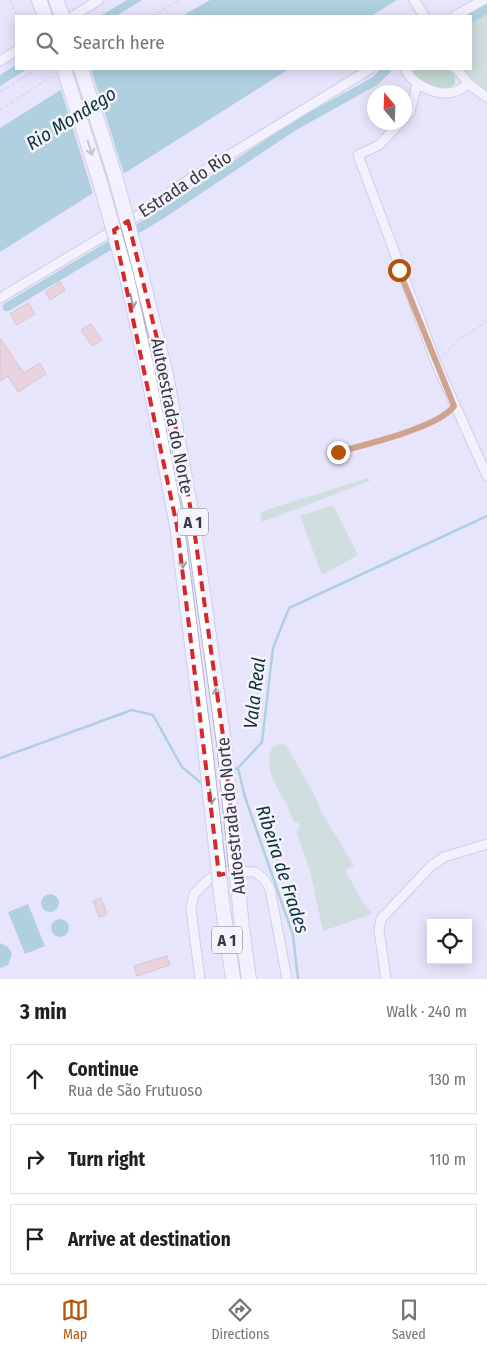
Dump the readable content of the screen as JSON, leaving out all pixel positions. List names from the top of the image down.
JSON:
{
  "streets": {
    "highway": ["Autoestrada do Norte", "A 1"],
    "street": ["Estrada do Rio"]
  },
  "water": ["Rio Mondego", "Vala Real", "Ribeira de Frades"],
  "north": "top",
  "page": {
    "search": "Search here",
    "heading": ["3 min", "Walk · 240 m"],
    "list": [
      ["Continue", "Rua de São Frutuoso", "130 m"],
      ["Turn right", "110 m"],
      "Arrive at destination"
    ],
    "nav": ["Map", "Directions", "Saved"]
  }
}
